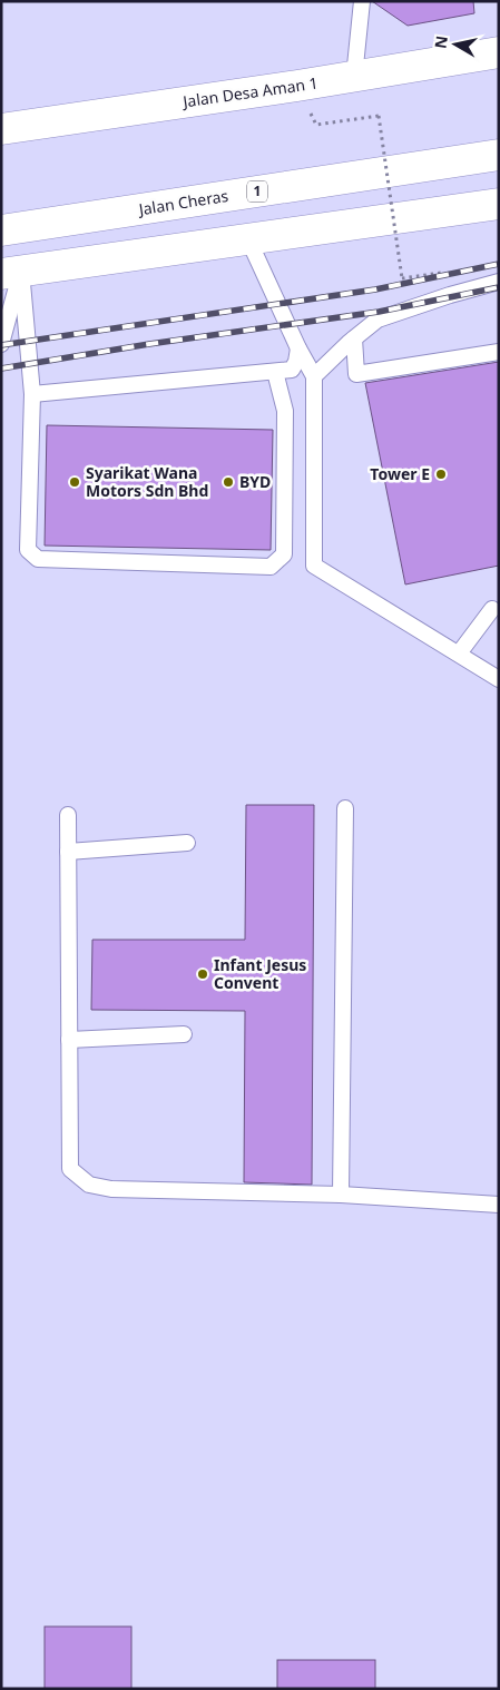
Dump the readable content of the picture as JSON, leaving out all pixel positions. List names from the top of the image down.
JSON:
{
  "streets": {
    "main road": ["Jalan Desa Aman 1", "1", "Jalan Cheras"]
  },
  "places": [
    "Tower E",
    "Syarikat Wana Motors Sdn Bhd",
    "BYD",
    "Infant Jesus Convent"
  ],
  "north": "left"
}
